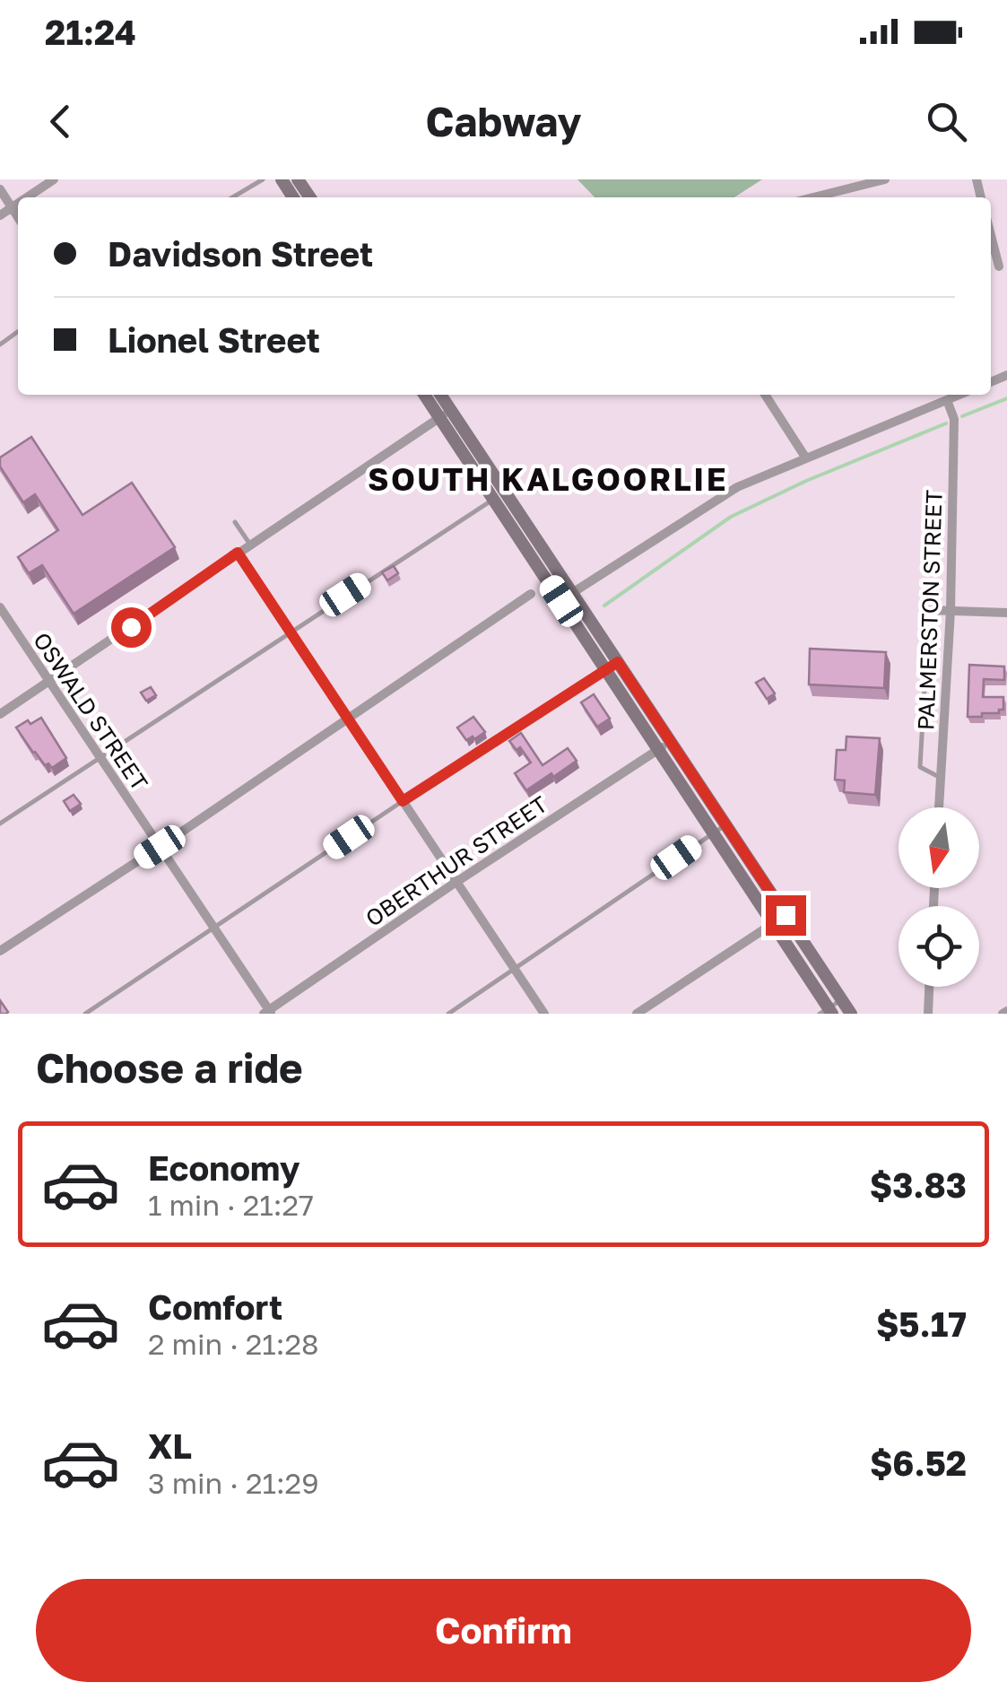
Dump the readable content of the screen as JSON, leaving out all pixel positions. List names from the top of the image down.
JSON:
{
  "streets": {
    "street": ["PALMERSTON STREET", "OSWALD STREET", "OBERTHUR STREET"]
  },
  "crossings": [
    ["OSWALD STREET", "OBERTHUR STREET"]
  ],
  "districts": ["SOUTH KALGOORLIE"],
  "north": "bottom",
  "page": {
    "status": "21:24",
    "header": "Cabway",
    "banner": ["Davidson Street", "Lionel Street"],
    "heading": "Choose a ride",
    "list": [
      {
        "name": "Economy",
        "note": "1 min · 21:27",
        "value": "$3.83"
      },
      {
        "name": "Comfort",
        "note": "2 min · 21:28",
        "value": "$5.17"
      },
      {
        "name": "XL",
        "note": "3 min · 21:29",
        "value": "$6.52"
      }
    ],
    "buttons": "Confirm"
  }
}
